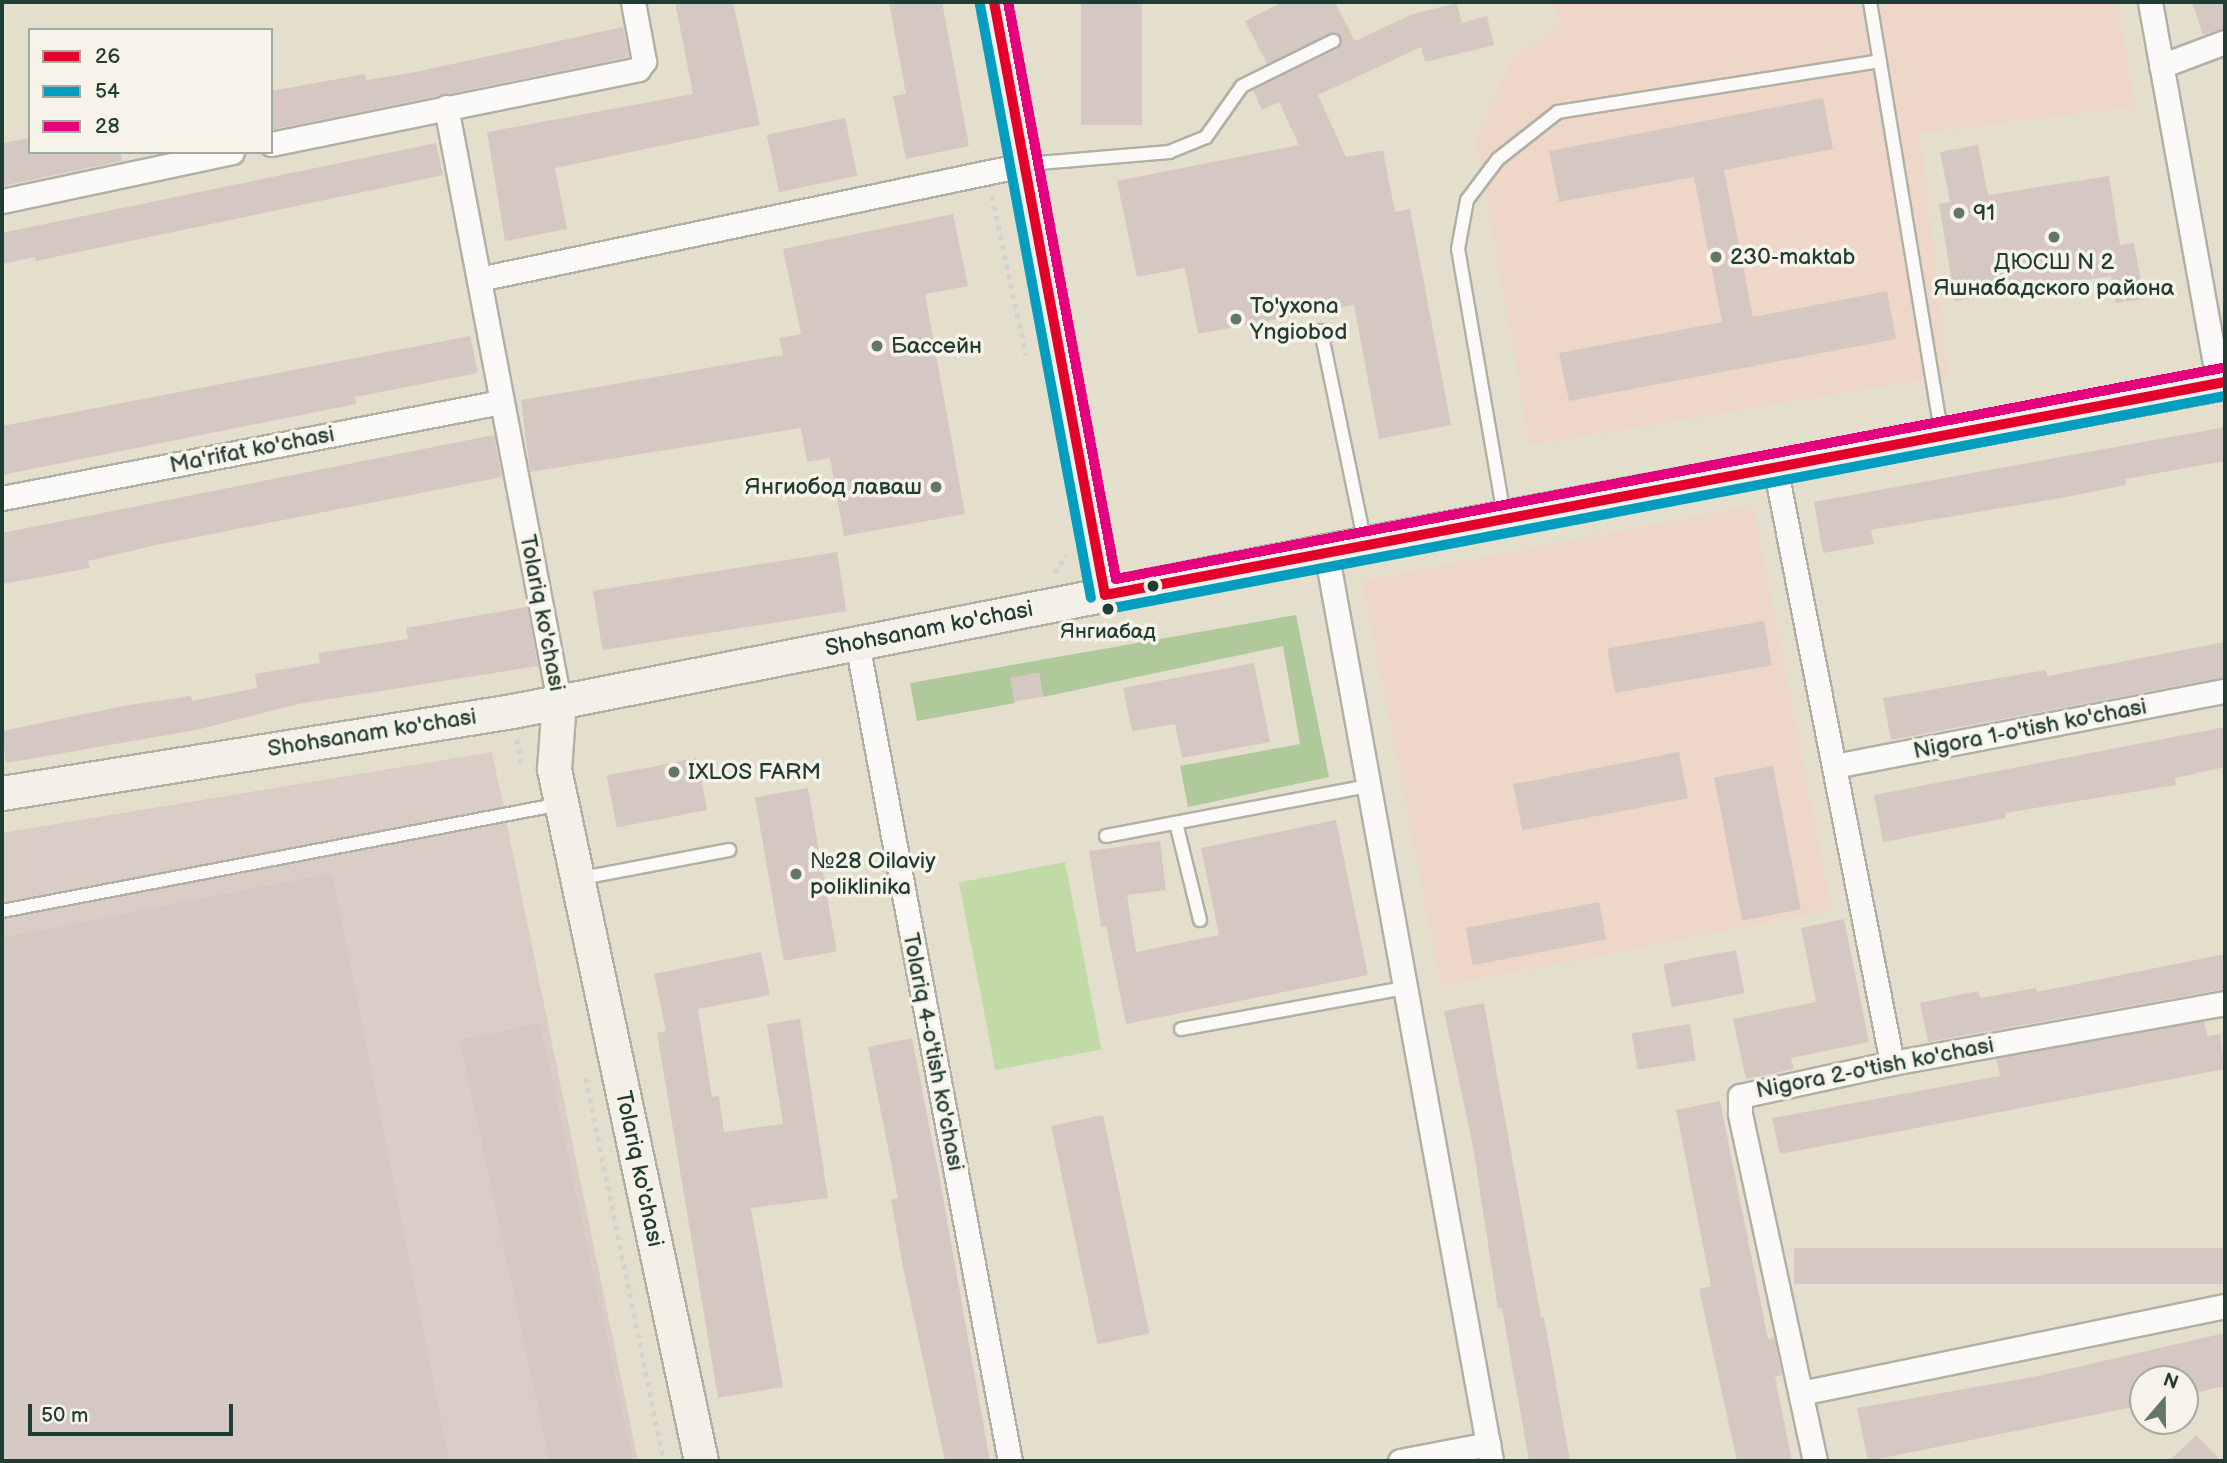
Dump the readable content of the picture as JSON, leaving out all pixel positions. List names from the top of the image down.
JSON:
{
  "streets": {
    "street": [
      "Ma'rifat ko'chasi",
      "Tolariq ko'chasi",
      "Shohsanam ko'chasi",
      "Nigora 1-o'tish ko'chasi",
      "Tolariq 4-o'tish ko'chasi",
      "Nigora 2-o'tish ko'chasi"
    ]
  },
  "crossings": [
    ["Ma'rifat ko'chasi", "Tolariq ko'chasi"],
    ["Tolariq ko'chasi", "Shohsanam ko'chasi"],
    ["Shohsanam ko'chasi", "Tolariq 4-o'tish ko'chasi"]
  ],
  "places": [
    "91",
    "ДЮСШ N 2 Яшнабадского района",
    "230-maktab",
    "To'yxona Yngiobod",
    "Бассейн",
    "Янгиобод лаваш",
    "Янгиабад",
    "IXLOS FARM",
    "№28 Oilaviy poliklinika"
  ],
  "lines": ["transit line 26", "transit line 28", "transit line 54"],
  "legend": ["26", "54", "28"],
  "scale_bar": "50 m",
  "north": "top"
}
